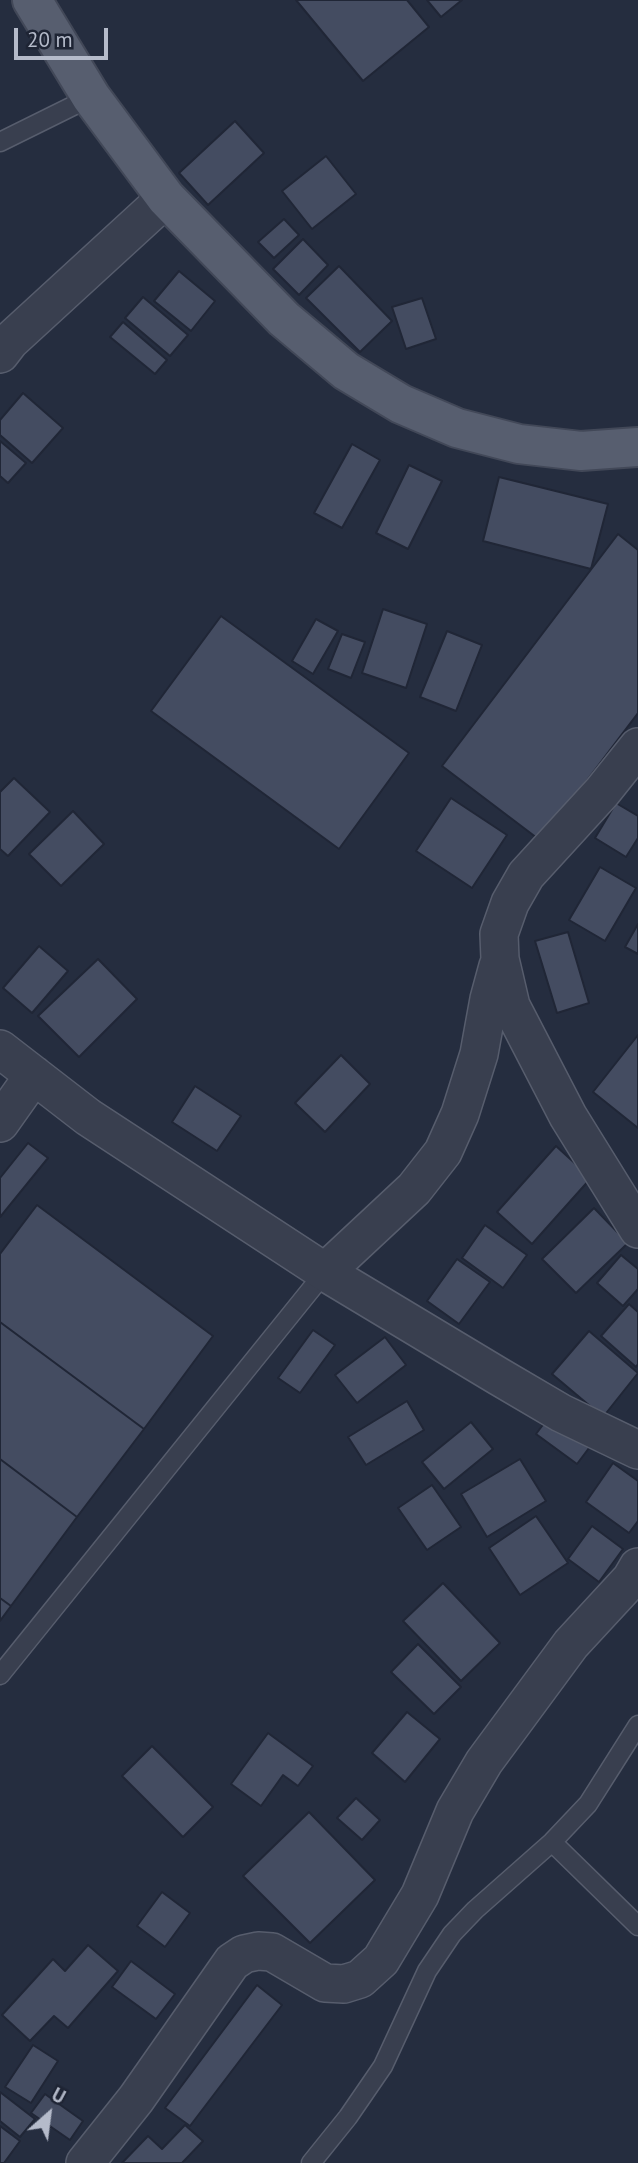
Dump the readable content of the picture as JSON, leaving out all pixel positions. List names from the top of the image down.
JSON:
{
  "scale_bar": "20 m",
  "north": "top right"
}
